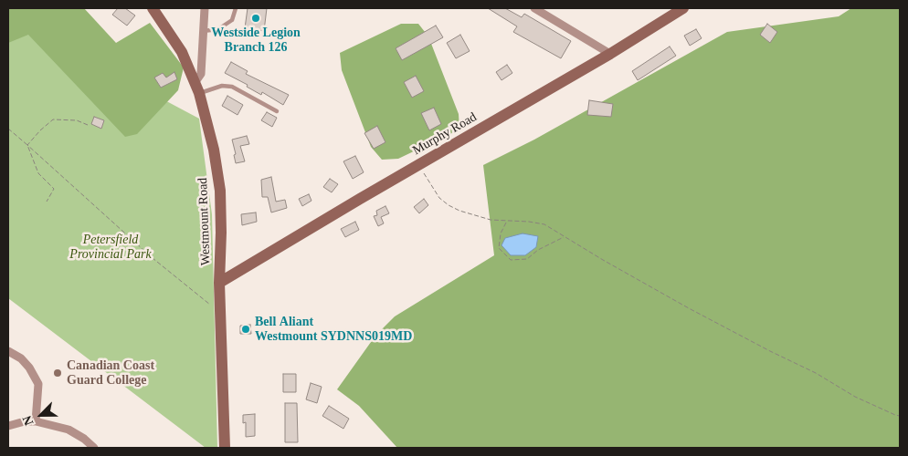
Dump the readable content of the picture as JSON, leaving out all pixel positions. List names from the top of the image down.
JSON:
{
  "streets": {
    "street": ["Murphy Road", "Westmount Road"]
  },
  "crossings": [
    ["Murphy Road", "Westmount Road"]
  ],
  "parks": ["Petersfield Provincial Park"],
  "places": ["Westside Legion Branch 126", "Bell Aliant Westmount SYDNNS019MD", "Canadian Coast Guard College"],
  "north": "bottom left"
}
